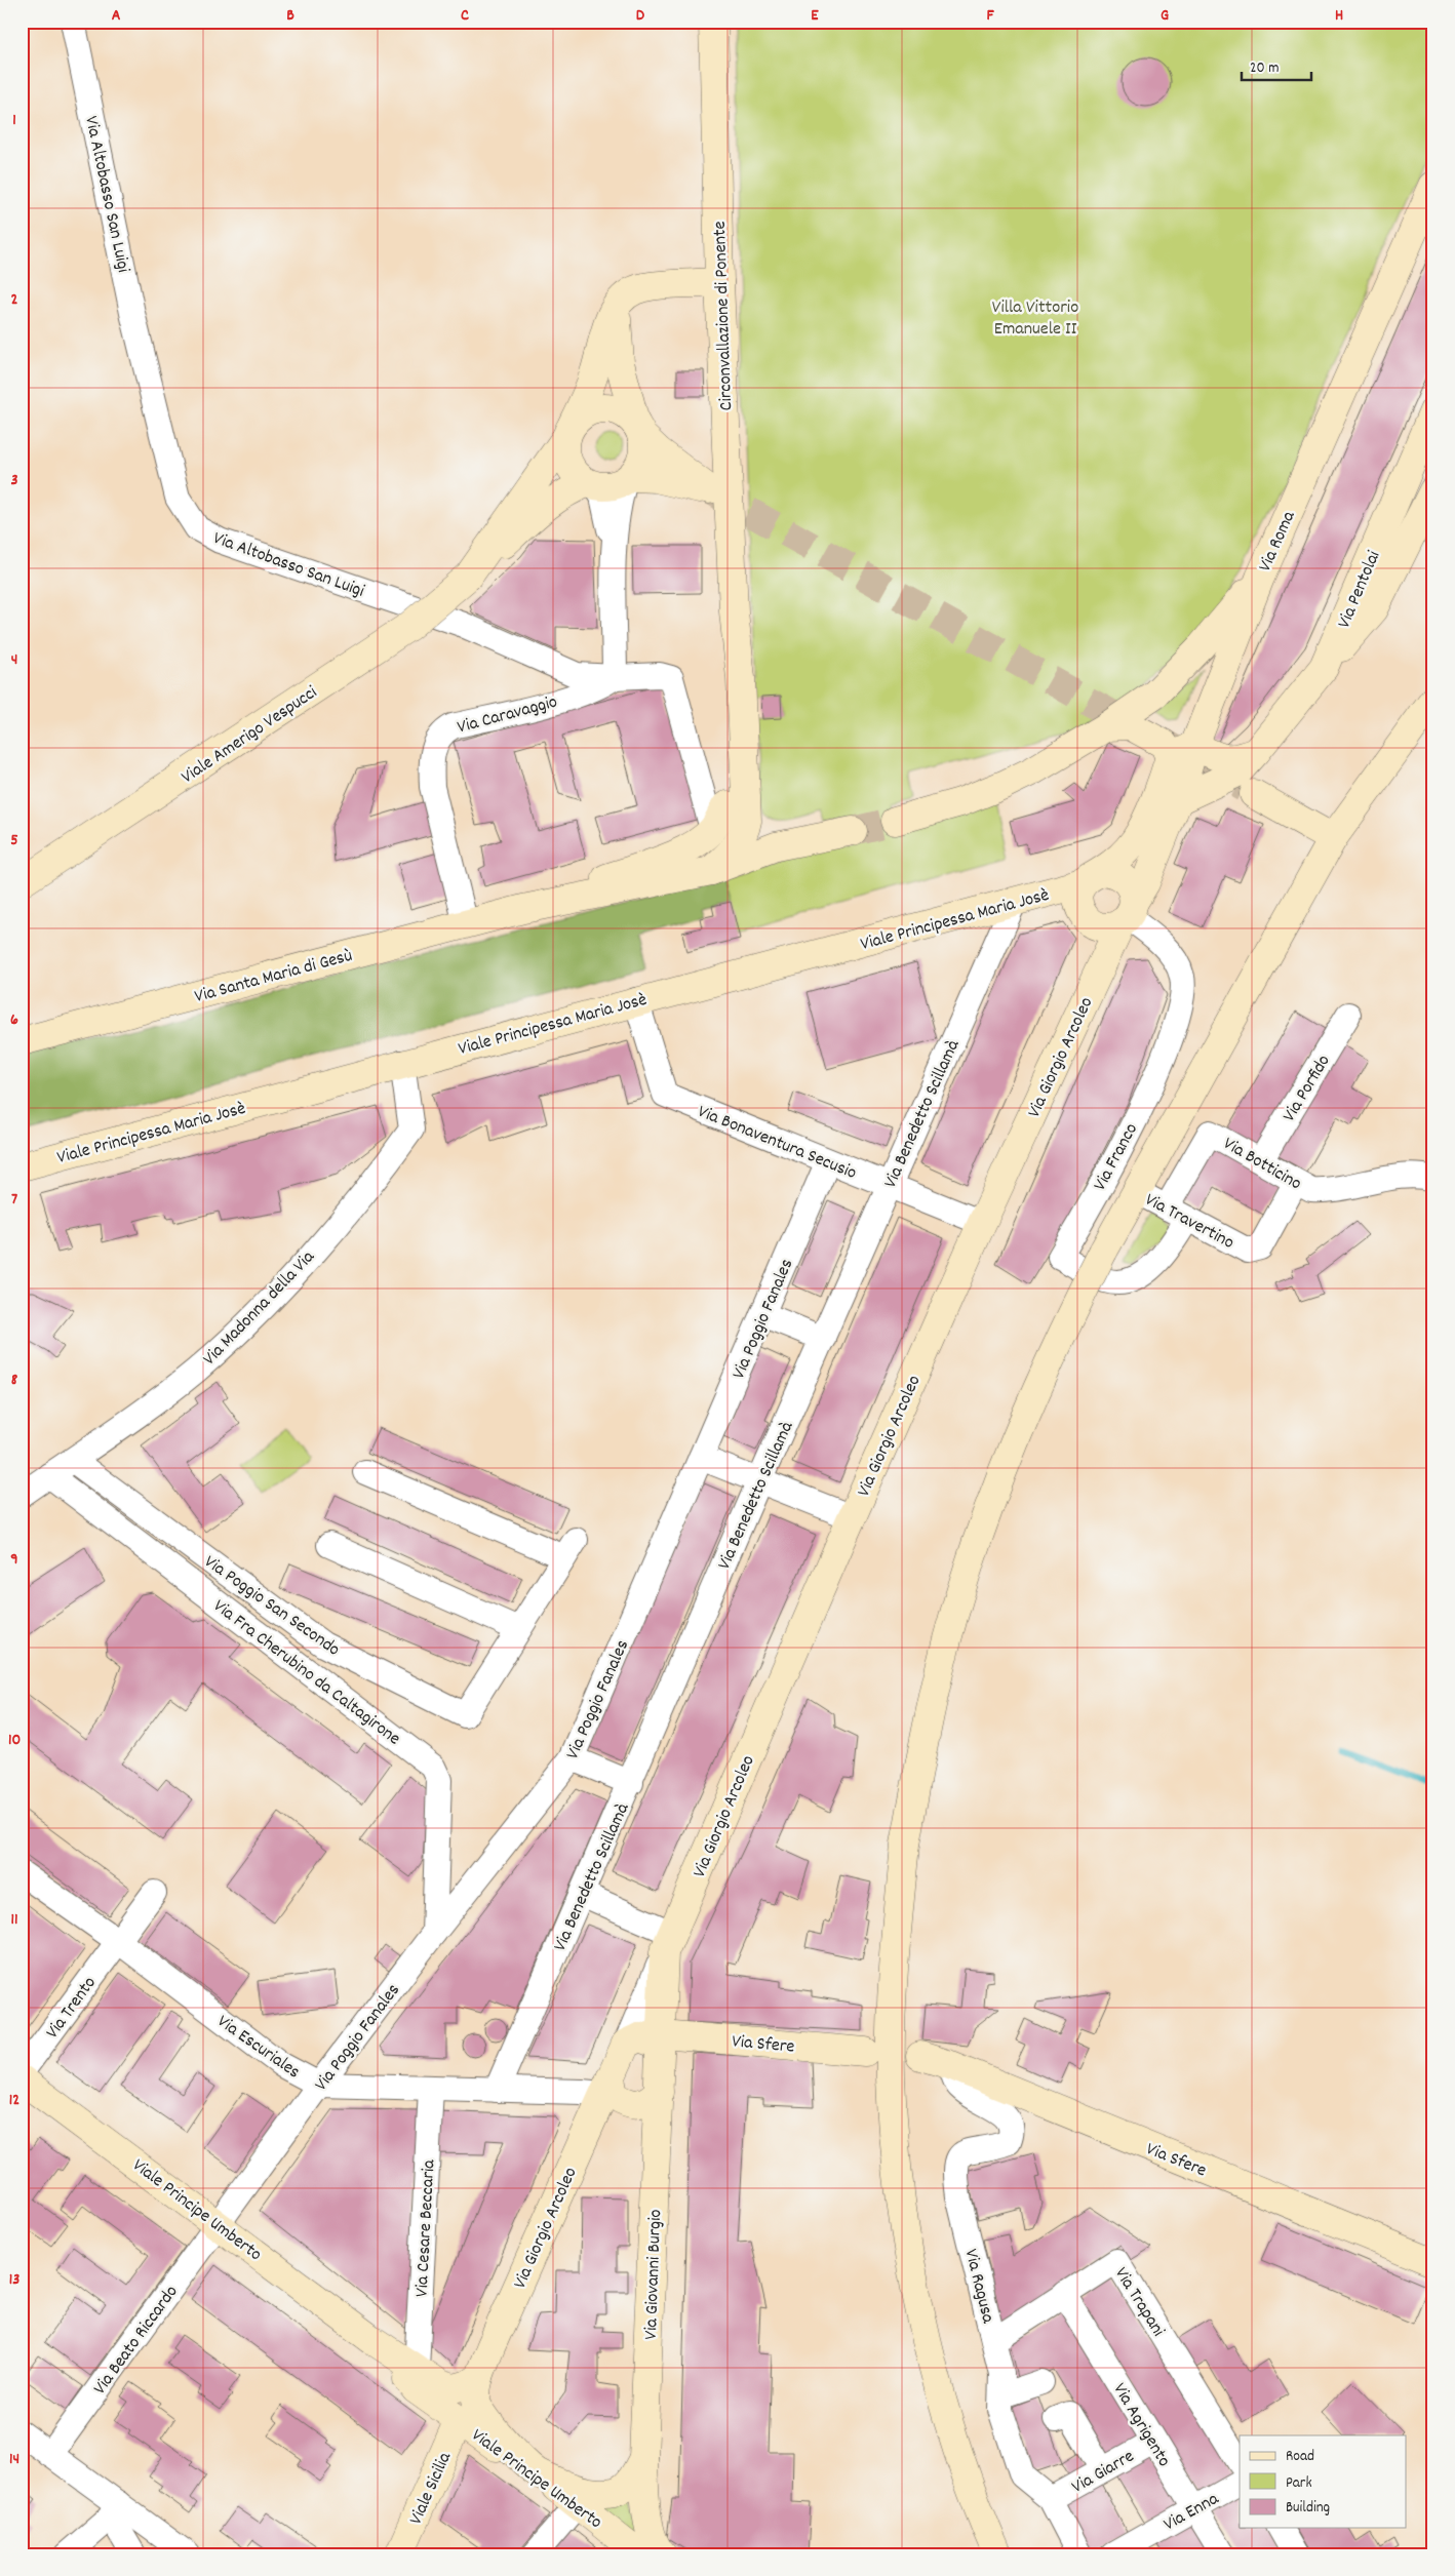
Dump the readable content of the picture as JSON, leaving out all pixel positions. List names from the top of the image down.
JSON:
{
  "streets": {
    "main road": [
      "Circonvallazione di Ponente",
      "Via Roma",
      "Via Pentolai",
      "Viale Amerigo Vespucci",
      "Viale Principessa Maria Josè",
      "Via Santa Maria di Gesù",
      "Via Giorgio Arcoleo",
      "Via Sfere",
      "Viale Principe Umberto",
      "Via Giovanni Burgio",
      "Viale Sicilia"
    ],
    "street": [
      "Via Altobasso San Luigi",
      "Via Caravaggio",
      "Via Porfido",
      "Via Benedetto Scillamà",
      "Via Bonaventura Secusio",
      "Via Franco",
      "Via Botticino",
      "Via Travertino",
      "Via Madonna della Via",
      "Via Poggio Fanales",
      "Via Poggio San Secondo",
      "Via Fra Cherubino da Caltagirone",
      "Via Trento",
      "Via Escuriales",
      "Via Cesare Beccaria",
      "Via Ragusa",
      "Via Trapani",
      "Via Beato Riccardo",
      "Via Agrigento",
      "Via Giarre",
      "Via Enna"
    ]
  },
  "crossings": [
    ["Via Altobasso San Luigi", "Via Caravaggio"],
    ["Via Roma", "Via Pentolai"],
    ["Via Roma", "Viale Principessa Maria Josè"],
    ["Via Roma", "Via Giorgio Arcoleo"],
    ["Via Roma", "Via Franco"],
    ["Via Caravaggio", "Via Santa Maria di Gesù"],
    ["Viale Principessa Maria Josè", "Via Giorgio Arcoleo"],
    ["Viale Principessa Maria Josè", "Via Benedetto Scillamà"],
    ["Viale Principessa Maria Josè", "Via Bonaventura Secusio"],
    ["Viale Principessa Maria Josè", "Via Franco"],
    ["Viale Principessa Maria Josè", "Via Madonna della Via"],
    ["Via Giorgio Arcoleo", "Via Bonaventura Secusio"],
    ["Via Giorgio Arcoleo", "Via Franco"],
    ["Via Giorgio Arcoleo", "Via Sfere"],
    ["Via Giorgio Arcoleo", "Via Escuriales"],
    ["Via Giorgio Arcoleo", "Via Giovanni Burgio"],
    ["Via Porfido", "Via Botticino"],
    ["Via Benedetto Scillamà", "Via Bonaventura Secusio"],
    ["Via Benedetto Scillamà", "Via Escuriales"],
    ["Via Bonaventura Secusio", "Via Poggio Fanales"],
    ["Via Franco", "Via Botticino"],
    ["Via Franco", "Via Travertino"],
    ["Via Botticino", "Via Travertino"],
    ["Via Madonna della Via", "Via Poggio San Secondo"],
    ["Via Madonna della Via", "Via Fra Cherubino da Caltagirone"],
    ["Via Poggio Fanales", "Via Fra Cherubino da Caltagirone"],
    ["Via Poggio Fanales", "Via Escuriales"],
    ["Via Poggio Fanales", "Viale Principe Umberto"],
    ["Via Poggio Fanales", "Via Beato Riccardo"],
    ["Via Trento", "Via Escuriales"],
    ["Via Sfere", "Via Giovanni Burgio"],
    ["Via Sfere", "Via Ragusa"],
    ["Via Escuriales", "Via Cesare Beccaria"],
    ["Viale Principe Umberto", "Via Beato Riccardo"],
    ["Viale Principe Umberto", "Viale Sicilia"],
    ["Via Ragusa", "Via Trapani"],
    ["Via Ragusa", "Via Giarre"],
    ["Via Trapani", "Via Agrigento"],
    ["Via Agrigento", "Via Giarre"],
    ["Via Agrigento", "Via Enna"]
  ],
  "parks": ["Villa Vittorio Emanuele II"],
  "legend": ["Road", "Park", "Building"],
  "scale_bar": "20 m",
  "grid": {
    "columns": [
      "A",
      "B",
      "C",
      "D",
      "E",
      "F",
      "G",
      "H"
    ],
    "rows": [
      "1",
      "2",
      "3",
      "4",
      "5",
      "6",
      "7",
      "8",
      "9",
      "10",
      "11",
      "12",
      "13",
      "14"
    ]
  }
}
